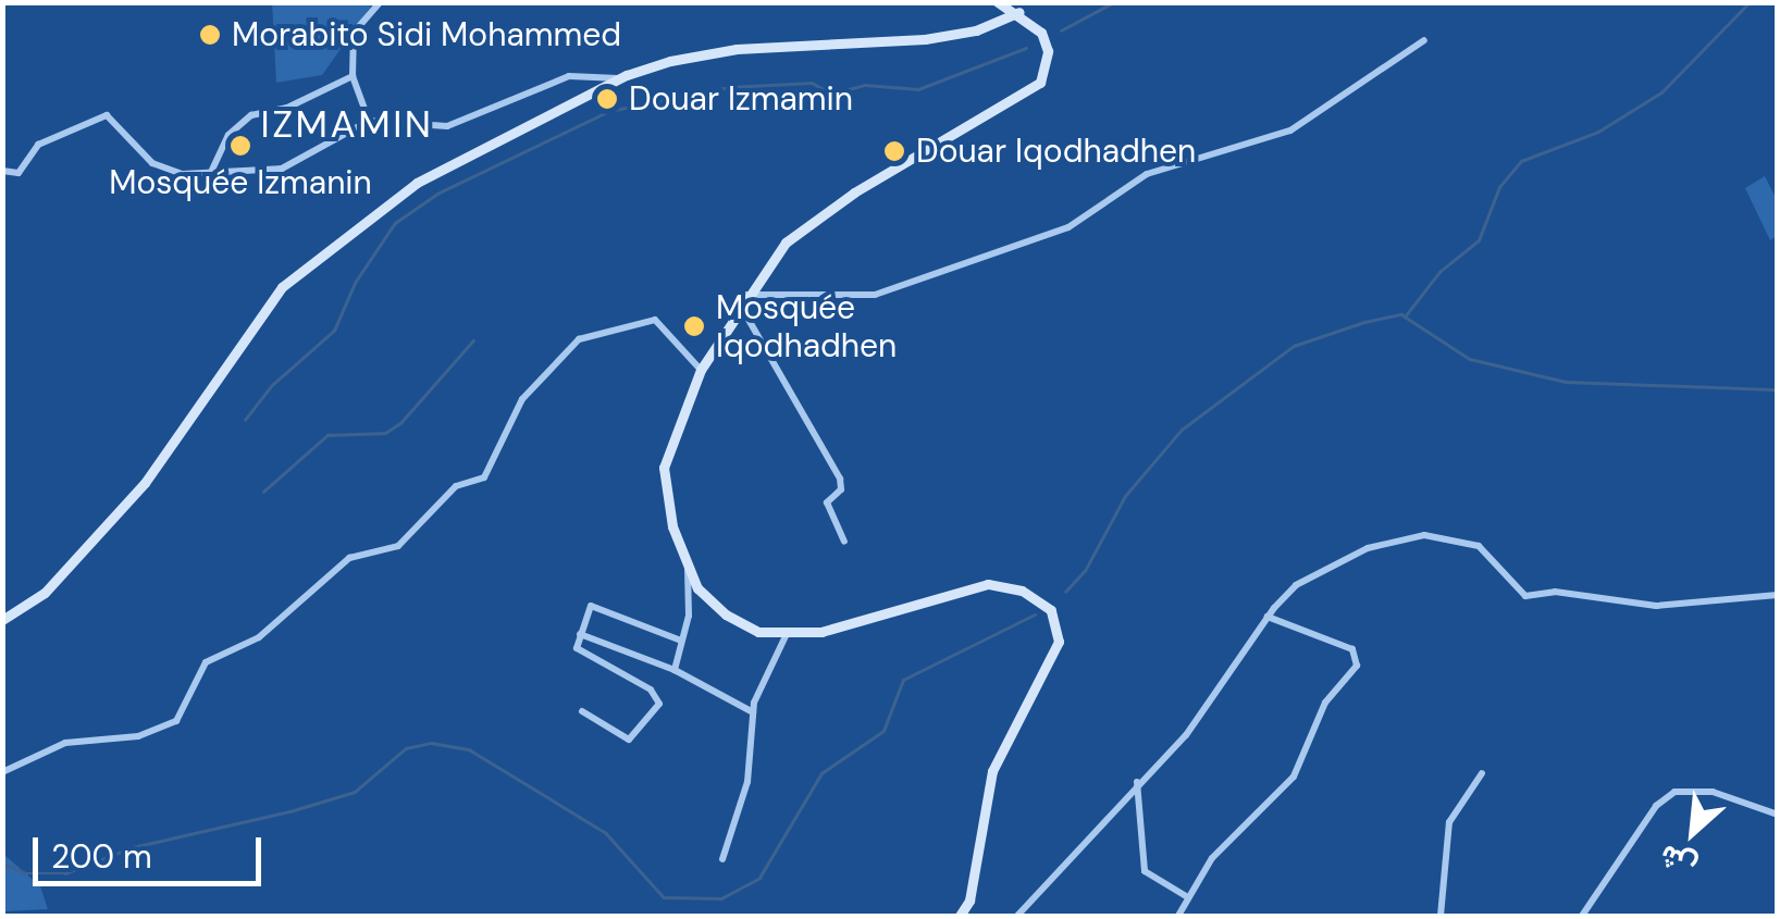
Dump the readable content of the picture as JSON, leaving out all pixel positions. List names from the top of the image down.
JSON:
{
  "districts": ["IZMAMIN"],
  "places": [
    "Morabito Sidi Mohammed",
    "Douar Izmamin",
    "Mosquée Izmanin",
    "Douar Iqodhadhen",
    "Mosquée Iqodhadhen"
  ],
  "scale_bar": "200 m",
  "north": "bottom left"
}
